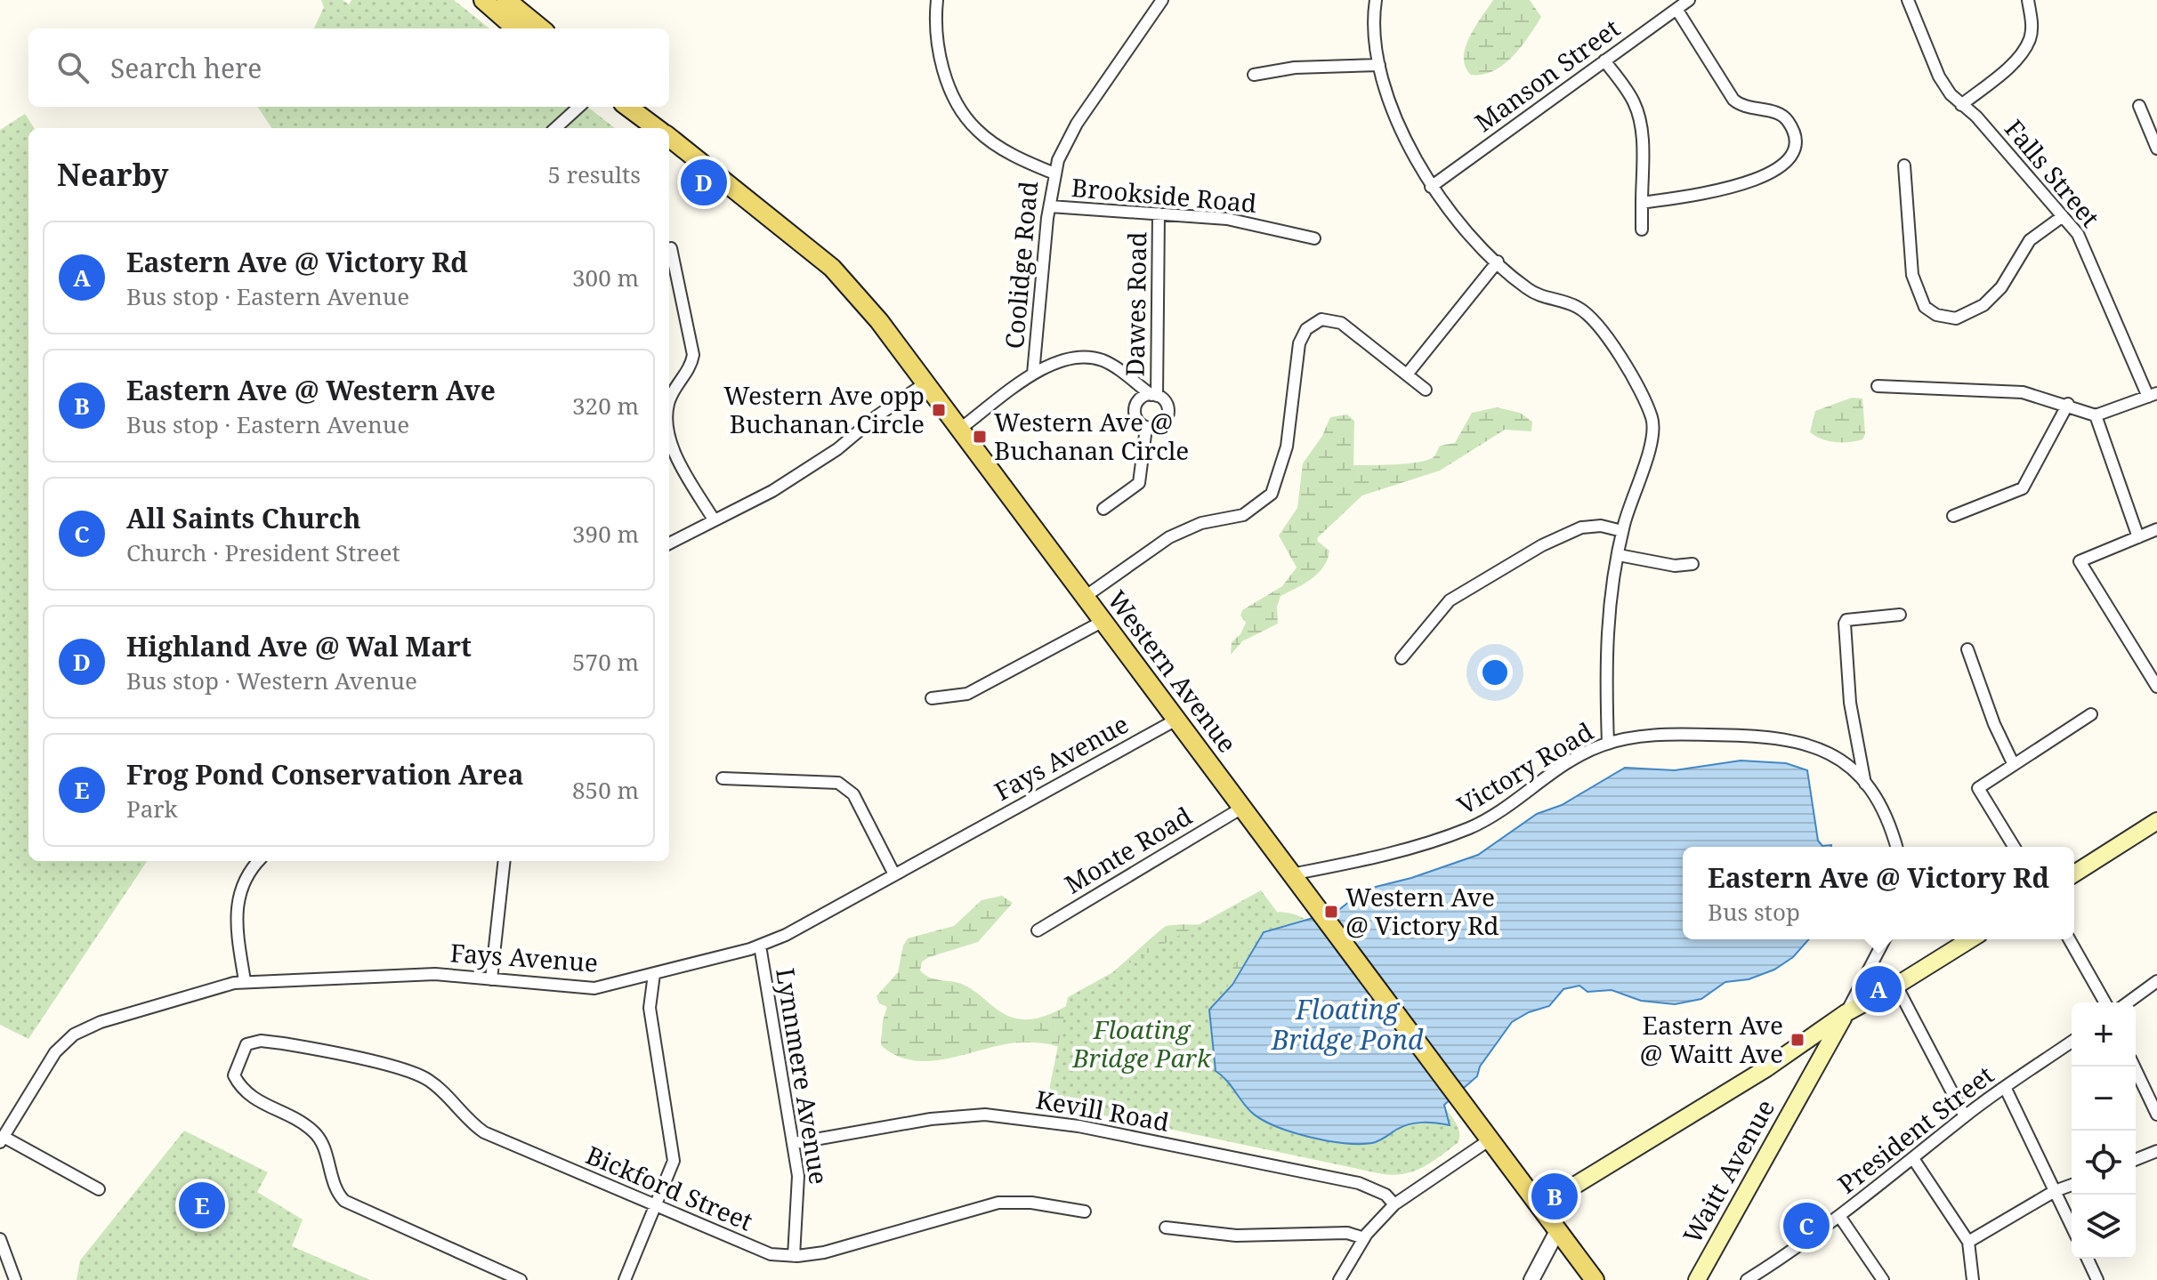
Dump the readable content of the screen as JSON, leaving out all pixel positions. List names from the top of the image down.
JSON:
{
  "streets": {
    "main road": ["Western Avenue", "Waitt Avenue"],
    "street": [
      "Manson Street",
      "Falls Street",
      "Brookside Road",
      "Coolidge Road",
      "Dawes Road",
      "Fays Avenue",
      "Victory Road",
      "Monte Road",
      "Lynnmere Avenue",
      "Kevill Road",
      "President Street",
      "Bickford Street"
    ]
  },
  "crossings": [
    ["Brookside Road", "Coolidge Road"],
    ["Brookside Road", "Dawes Road"],
    ["Western Avenue", "Fays Avenue"],
    ["Western Avenue", "Victory Road"],
    ["Western Avenue", "Monte Road"],
    ["Fays Avenue", "Lynnmere Avenue"],
    ["Lynnmere Avenue", "Kevill Road"],
    ["Lynnmere Avenue", "Bickford Street"]
  ],
  "water": ["Floating Bridge Pond"],
  "parks": ["Floating Bridge Park"],
  "places": {
    "transit": [
      "Western Ave opp Buchanan Circle",
      "Western Ave @ Buchanan Circle",
      "Western Ave @ Victory Rd",
      "Eastern Ave @ Waitt Ave"
    ]
  },
  "page": {
    "search": "Search here",
    "heading": ["Nearby", "5 results"],
    "pins": [
      "D",
      "A",
      "B",
      "E",
      "C"
    ],
    "list": [
      {
        "mark": "A",
        "name": "Eastern Ave @ Victory Rd",
        "note": "Bus stop · Eastern Avenue",
        "value": "300 m"
      },
      {
        "mark": "B",
        "name": "Eastern Ave @ Western Ave",
        "note": "Bus stop · Eastern Avenue",
        "value": "320 m"
      },
      {
        "mark": "C",
        "name": "All Saints Church",
        "note": "Church · President Street",
        "value": "390 m"
      },
      {
        "mark": "D",
        "name": "Highland Ave @ Wal Mart",
        "note": "Bus stop · Western Avenue",
        "value": "570 m"
      },
      {
        "mark": "E",
        "name": "Frog Pond Conservation Area",
        "note": "Park",
        "value": "850 m"
      }
    ],
    "popup": ["Eastern Ave @ Victory Rd", "Bus stop"],
    "map_buttons": ["+", "−"]
  }
}
